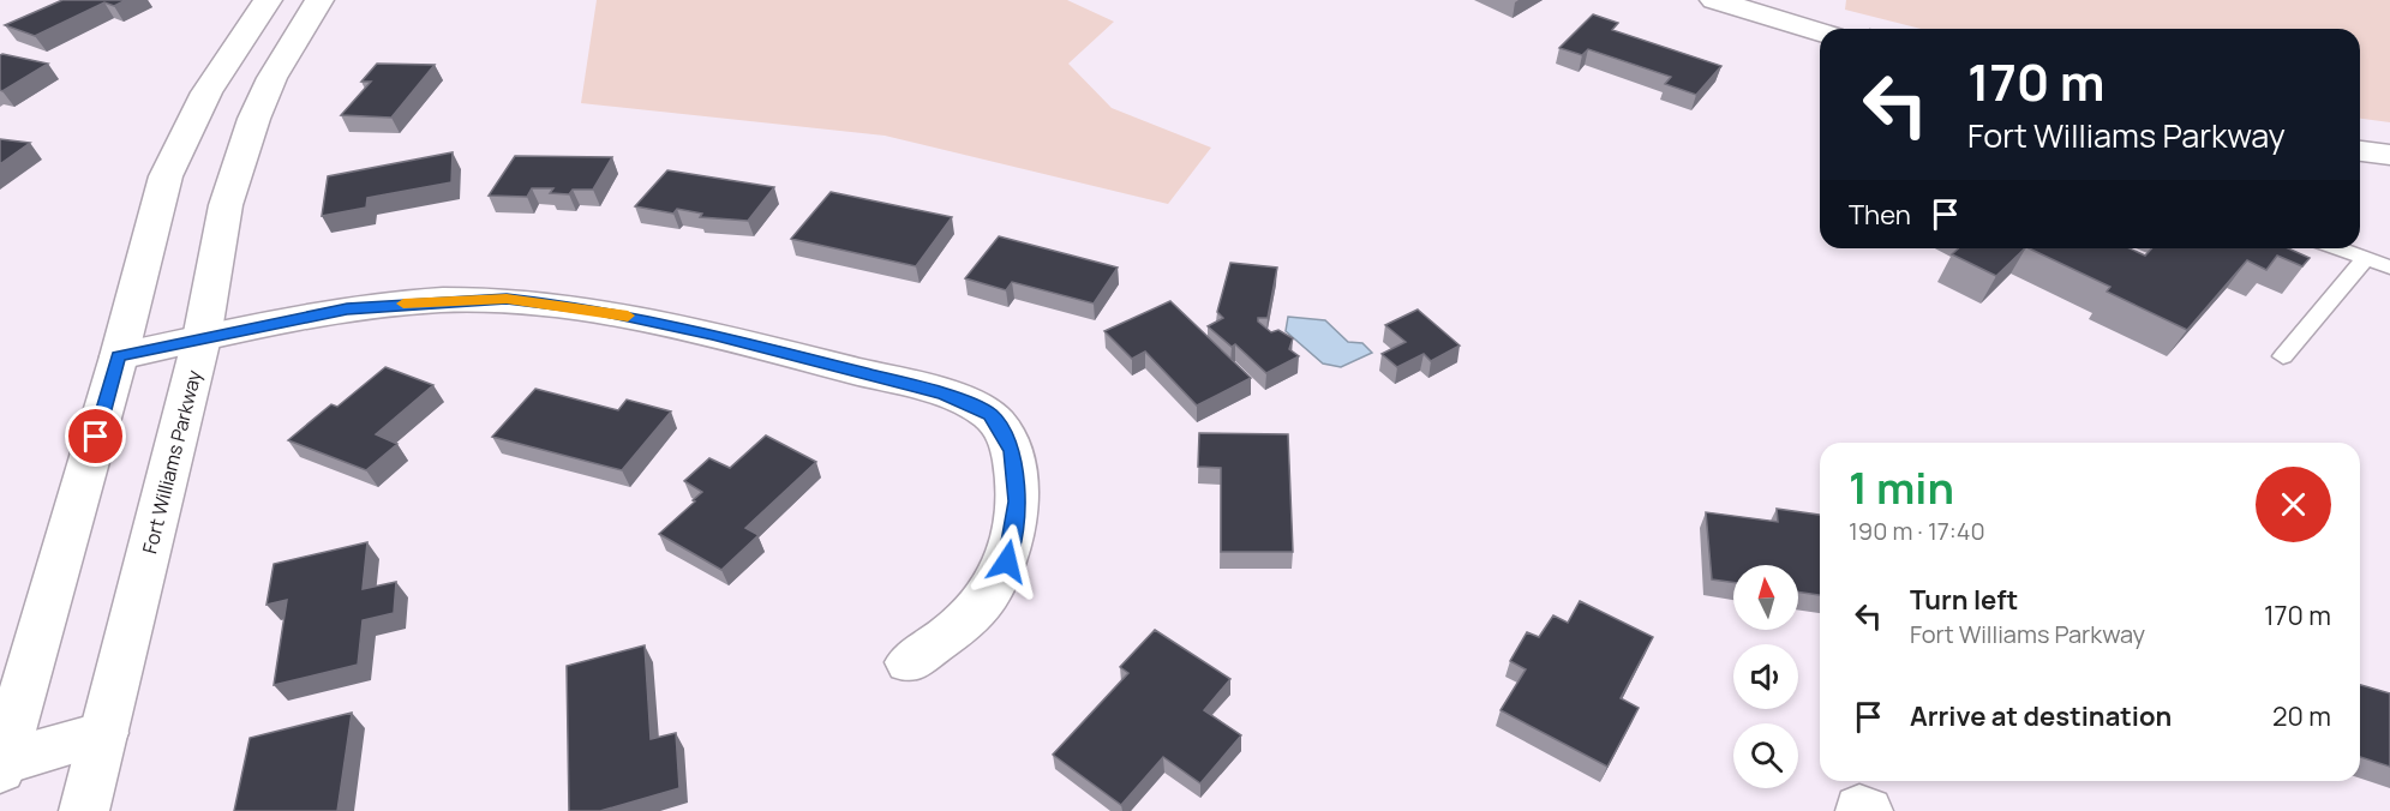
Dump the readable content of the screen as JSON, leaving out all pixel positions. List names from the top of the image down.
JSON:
{
  "streets": {
    "street": ["Fort Williams Parkway"]
  },
  "north": "top",
  "page": {
    "turn": ["170 m", "Fort Williams Parkway"],
    "then": "Then",
    "heading": ["1 min", "190 m · 17:40"],
    "list": [
      {
        "name": "Turn left",
        "note": "Fort Williams Parkway",
        "value": "170 m"
      },
      {
        "name": "Arrive at destination",
        "value": "20 m"
      }
    ]
  }
}
